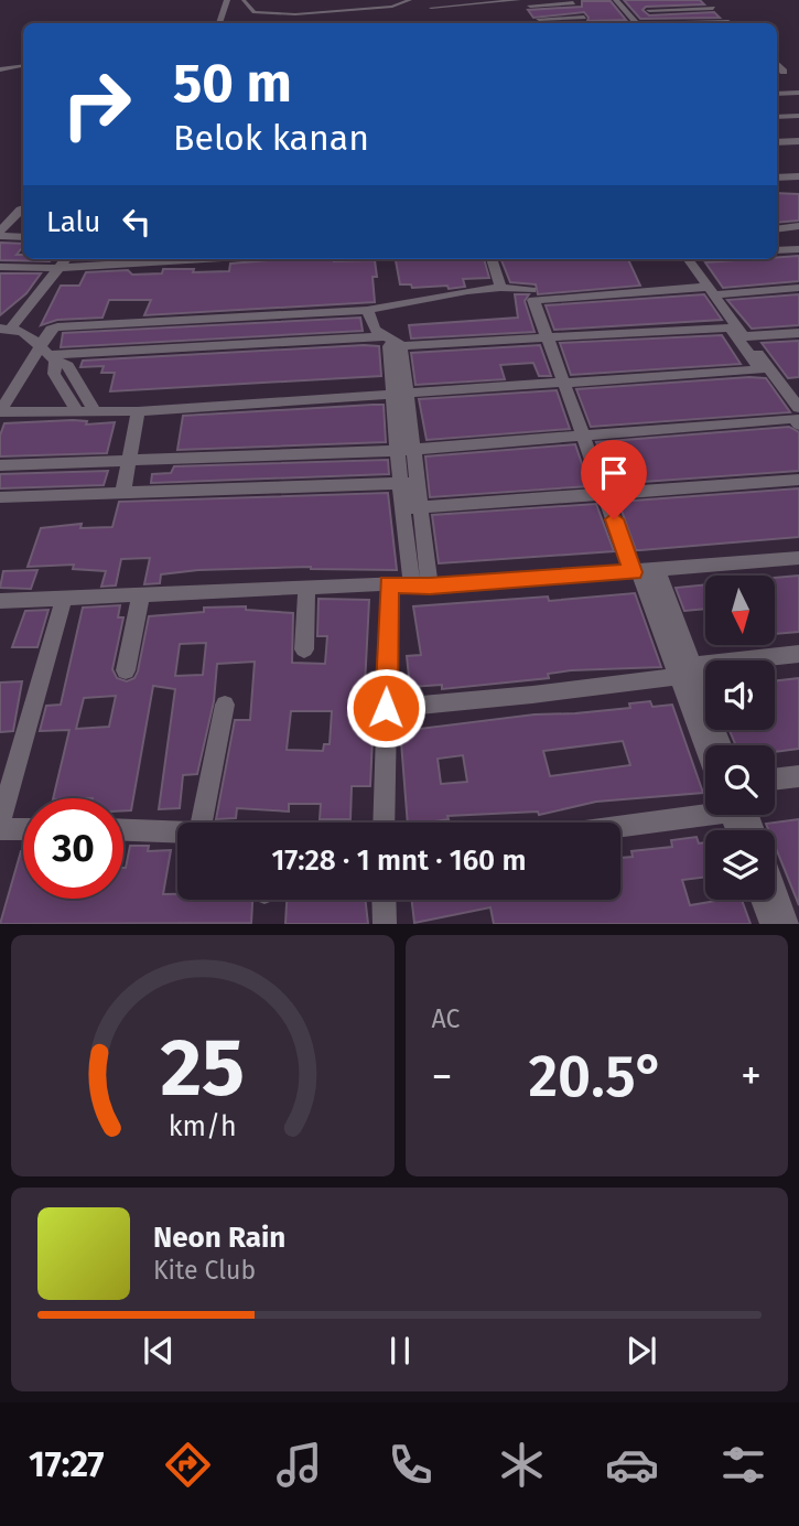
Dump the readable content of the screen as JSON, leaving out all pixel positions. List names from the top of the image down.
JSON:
{
  "north": "bottom",
  "page": {
    "turn": ["50 m", "Belok kanan"],
    "then": "Lalu",
    "limit": "30",
    "trip": "17:28 · 1 mnt · 160 m",
    "tile": "AC",
    "heat": ["−", "20.5°", "+"],
    "song": ["Neon Rain", "Kite Club"],
    "tabs": "17:27",
    "gauge": ["25", "km/h"]
  }
}
